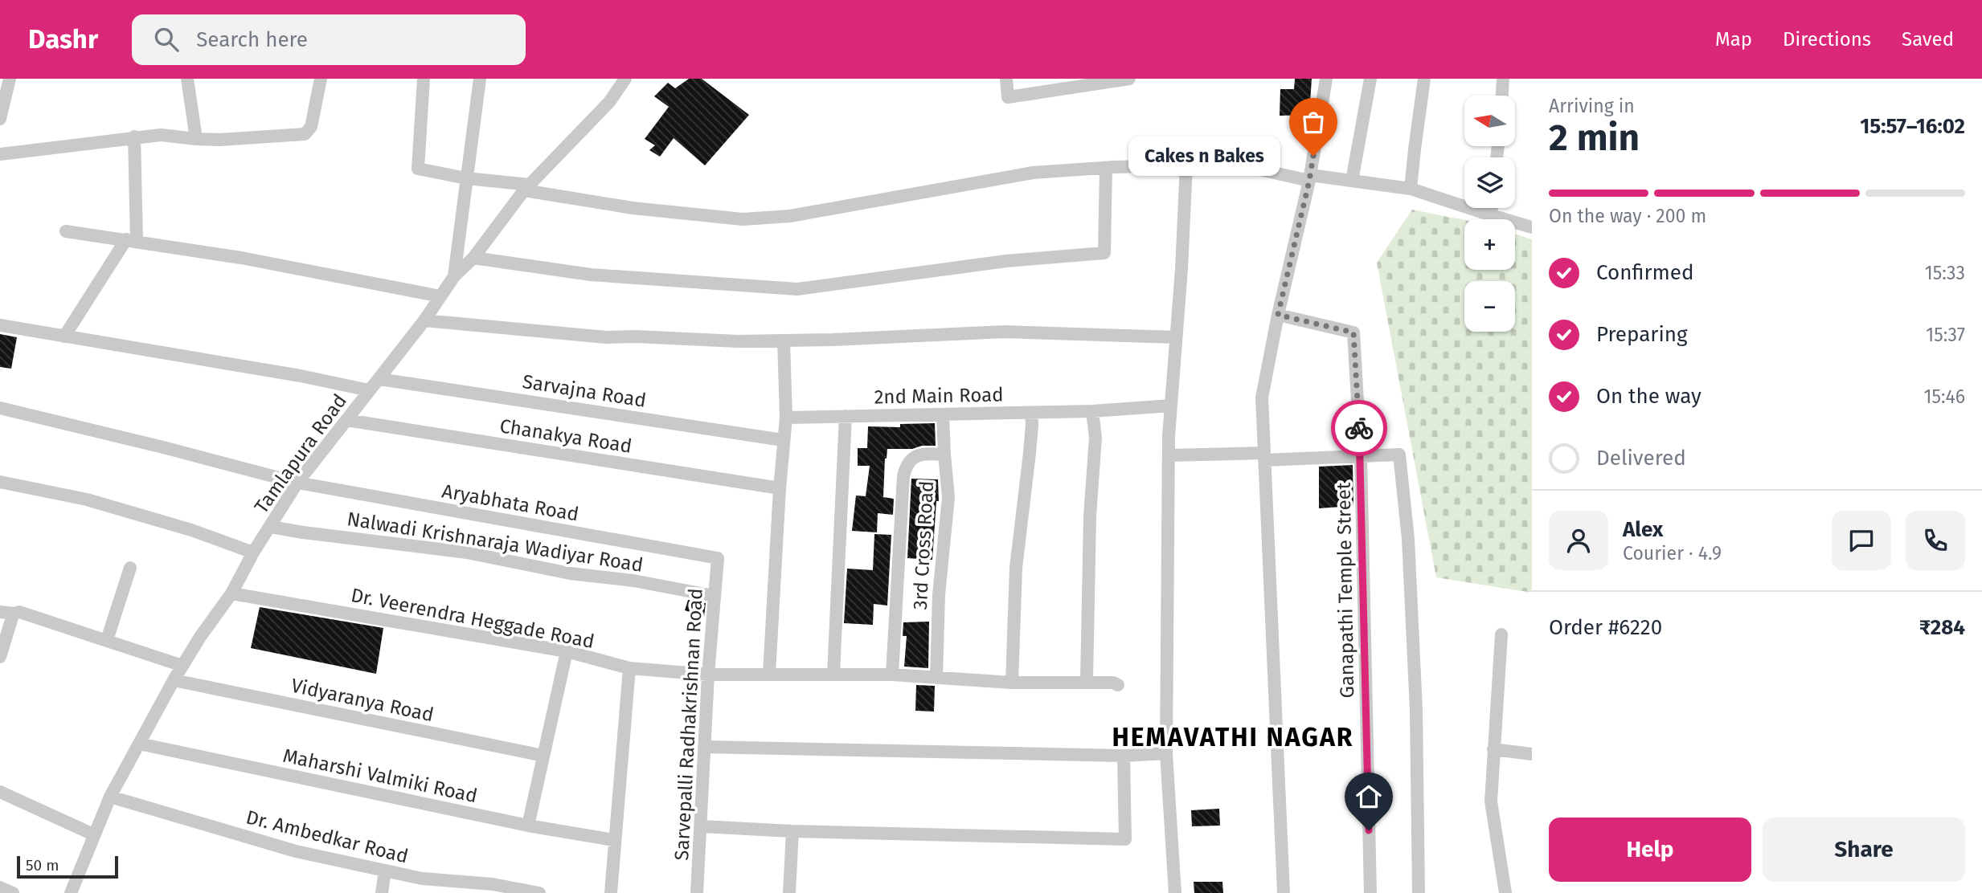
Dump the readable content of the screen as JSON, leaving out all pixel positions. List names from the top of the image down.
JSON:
{
  "streets": {
    "street": [
      "Sarvajna Road",
      "2nd Main Road",
      "Chanakya Road",
      "Tamlapura Road",
      "Aryabhata Road",
      "Nalwadi Krishnaraja Wadiyar Road",
      "3rd Cross Road",
      "Ganapathi Temple Street",
      "Dr. Veerendra Heggade Road",
      "Vidyaranya Road",
      "Sarvepalli Radhakrishnan Road",
      "Maharshi Valmiki Road",
      "Dr. Ambedkar Road"
    ]
  },
  "crossings": [
    ["Sarvajna Road", "Tamlapura Road"],
    ["2nd Main Road", "3rd Cross Road"],
    ["Chanakya Road", "Tamlapura Road"],
    ["Tamlapura Road", "Aryabhata Road"],
    ["Tamlapura Road", "Nalwadi Krishnaraja Wadiyar Road"],
    ["Tamlapura Road", "Dr. Veerendra Heggade Road"],
    ["Tamlapura Road", "Vidyaranya Road"],
    ["Tamlapura Road", "Maharshi Valmiki Road"],
    ["Tamlapura Road", "Dr. Ambedkar Road"],
    ["Aryabhata Road", "Sarvepalli Radhakrishnan Road"],
    ["Nalwadi Krishnaraja Wadiyar Road", "Sarvepalli Radhakrishnan Road"],
    ["3rd Cross Road", "Dr. Veerendra Heggade Road"],
    ["Dr. Veerendra Heggade Road", "Sarvepalli Radhakrishnan Road"]
  ],
  "districts": ["HEMAVATHI NAGAR"],
  "places": ["Cakes n Bakes"],
  "scale_bar": "50 m",
  "north": "left",
  "page": {
    "header": "Dashr",
    "search": "Search here",
    "nav": ["Map", "Directions", "Saved"],
    "heading": ["2 min", "Arriving in", "15:57–16:02"],
    "panel": [
      "Alex",
      "Courier · 4.9",
      "Order #6220",
      "₹284"
    ],
    "map_buttons": ["+", "−"],
    "bubble": "Cakes n Bakes",
    "bar": "On the way · 200 m",
    "list": [
      ["Confirmed", "15:33"],
      ["Preparing", "15:37"],
      ["On the way", "15:46"],
      "Delivered"
    ],
    "buttons": ["Help", "Share"],
    "scale": "50 m"
  }
}
